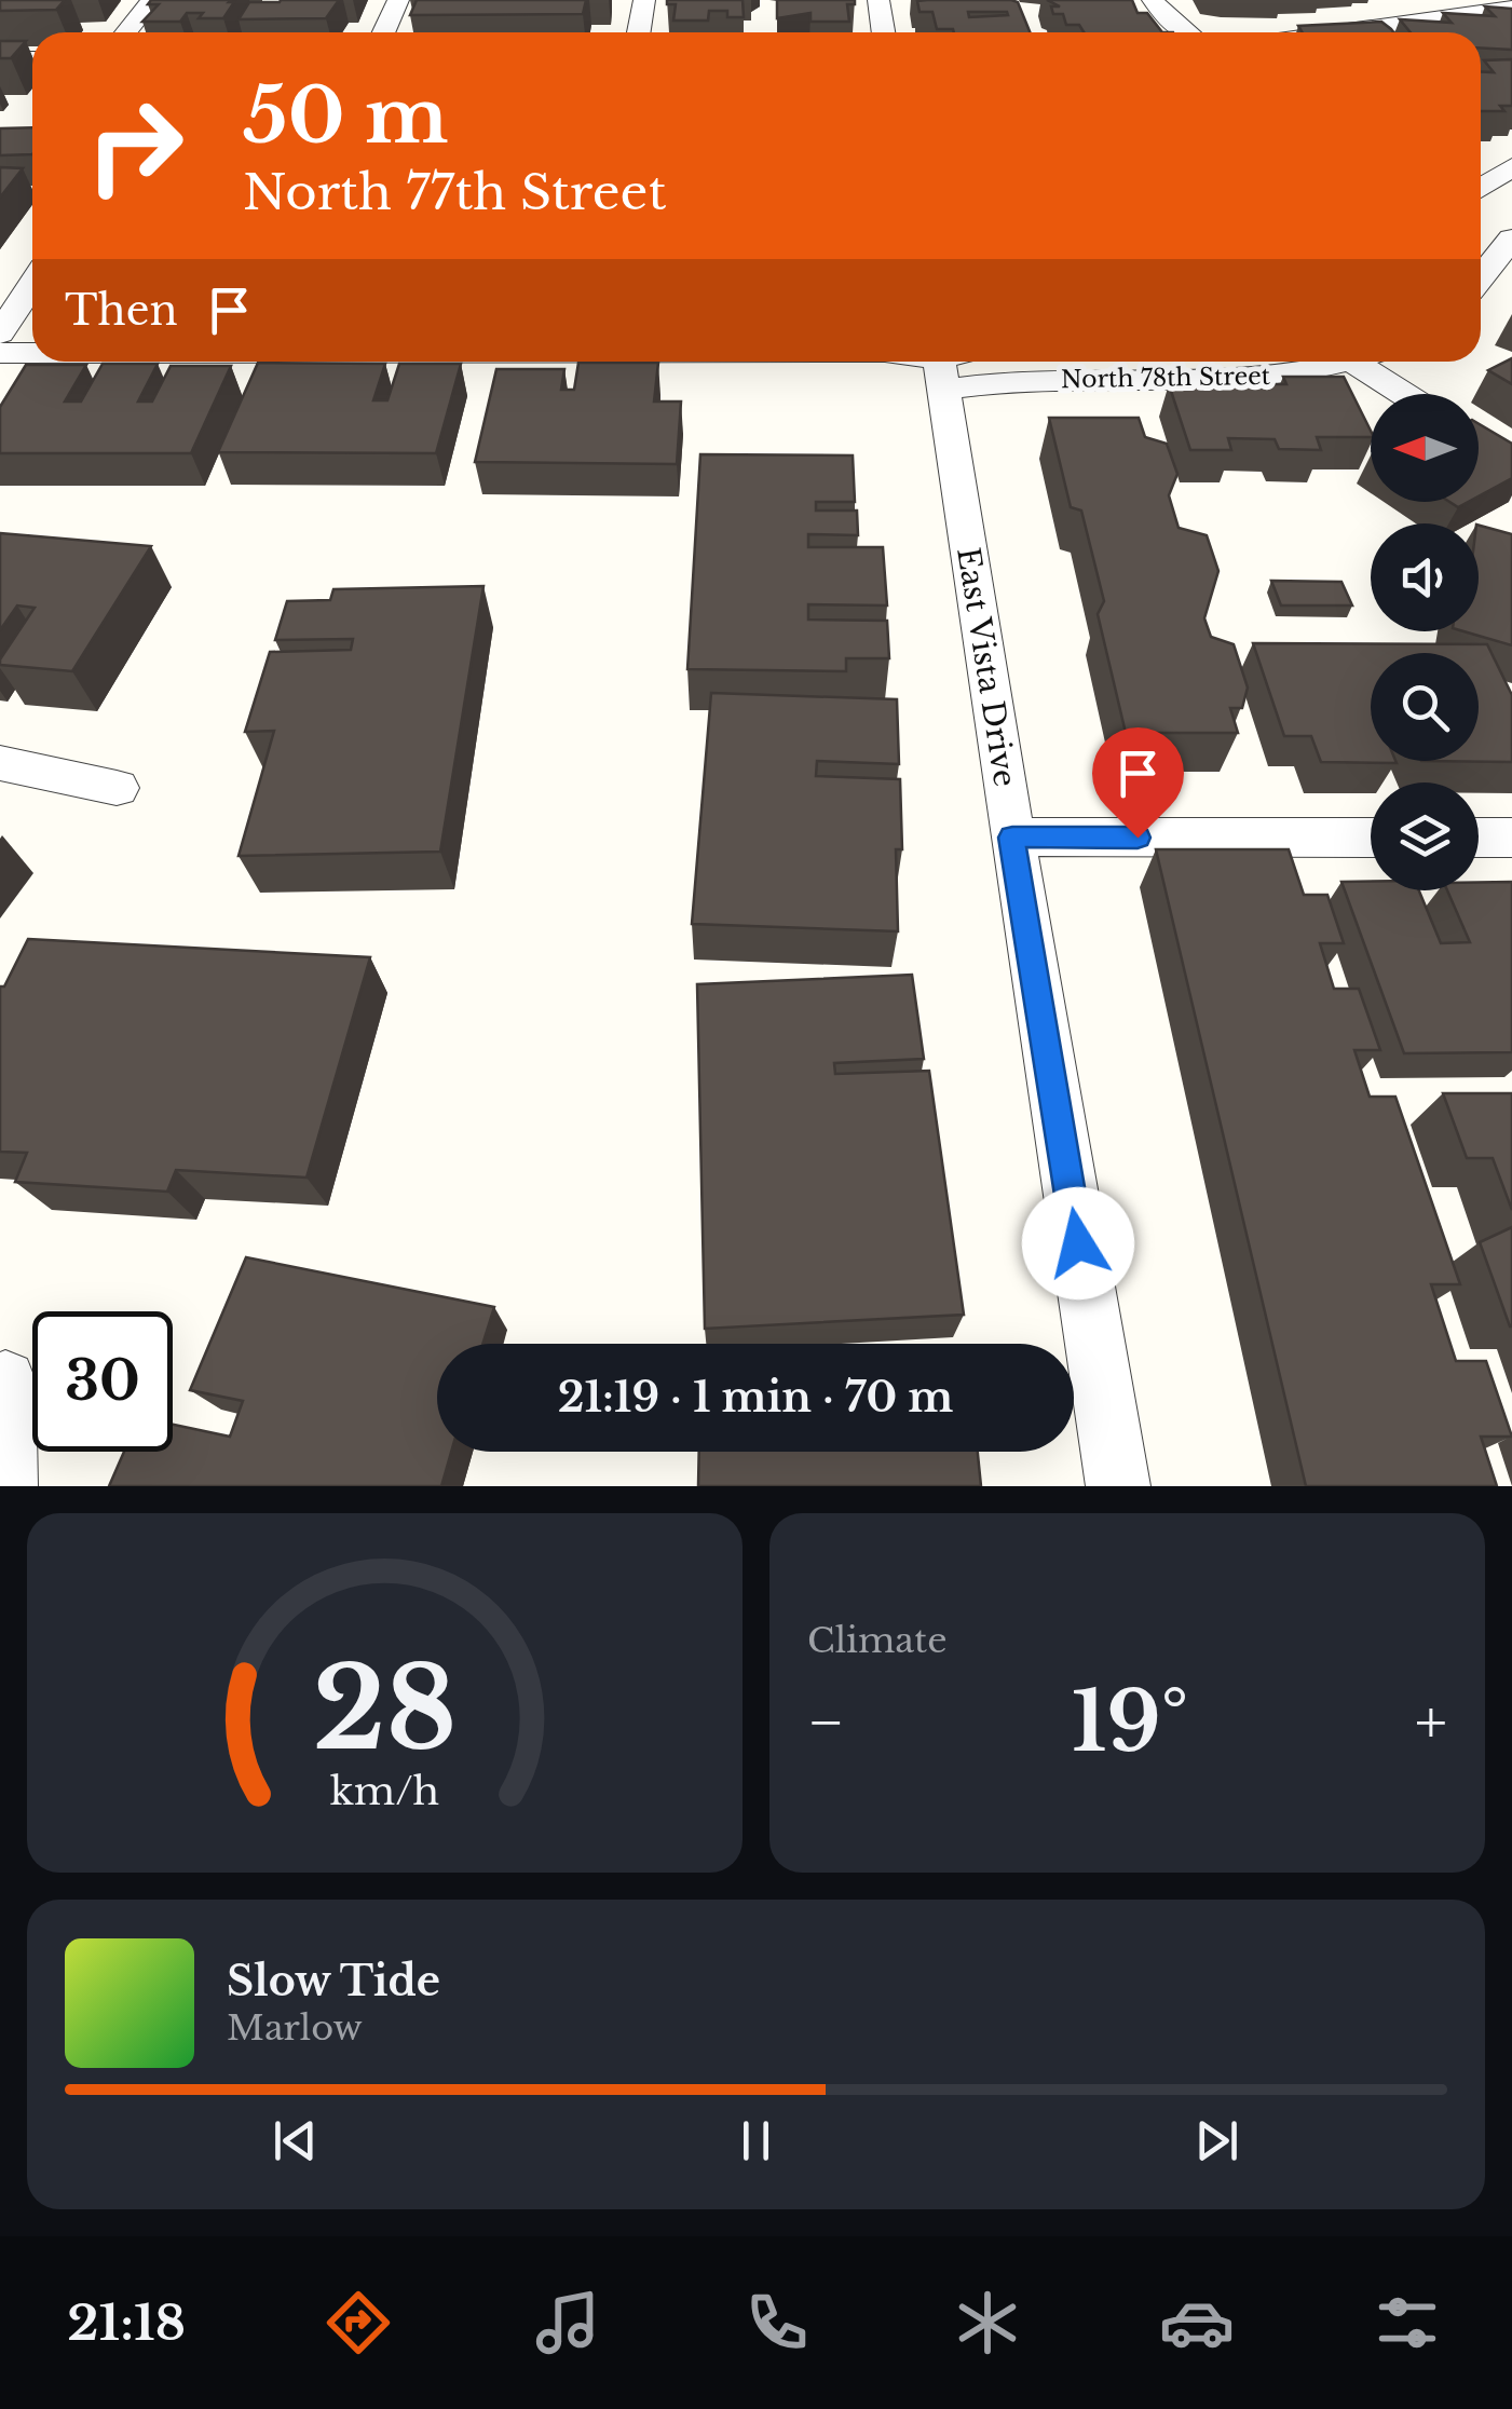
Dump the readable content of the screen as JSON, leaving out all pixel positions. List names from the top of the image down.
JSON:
{
  "streets": {
    "street": ["North 78th Street", "East Vista Drive"]
  },
  "crossings": [
    ["North 78th Street", "East Vista Drive"]
  ],
  "north": "left",
  "page": {
    "turn": ["50 m", "North 77th Street"],
    "then": "Then",
    "limit": "30",
    "trip": "21:19 · 1 min · 70 m",
    "tile": "Climate",
    "heat": ["−", "19°", "+"],
    "song": ["Slow Tide", "Marlow"],
    "tabs": "21:18",
    "gauge": ["28", "km/h"]
  }
}
